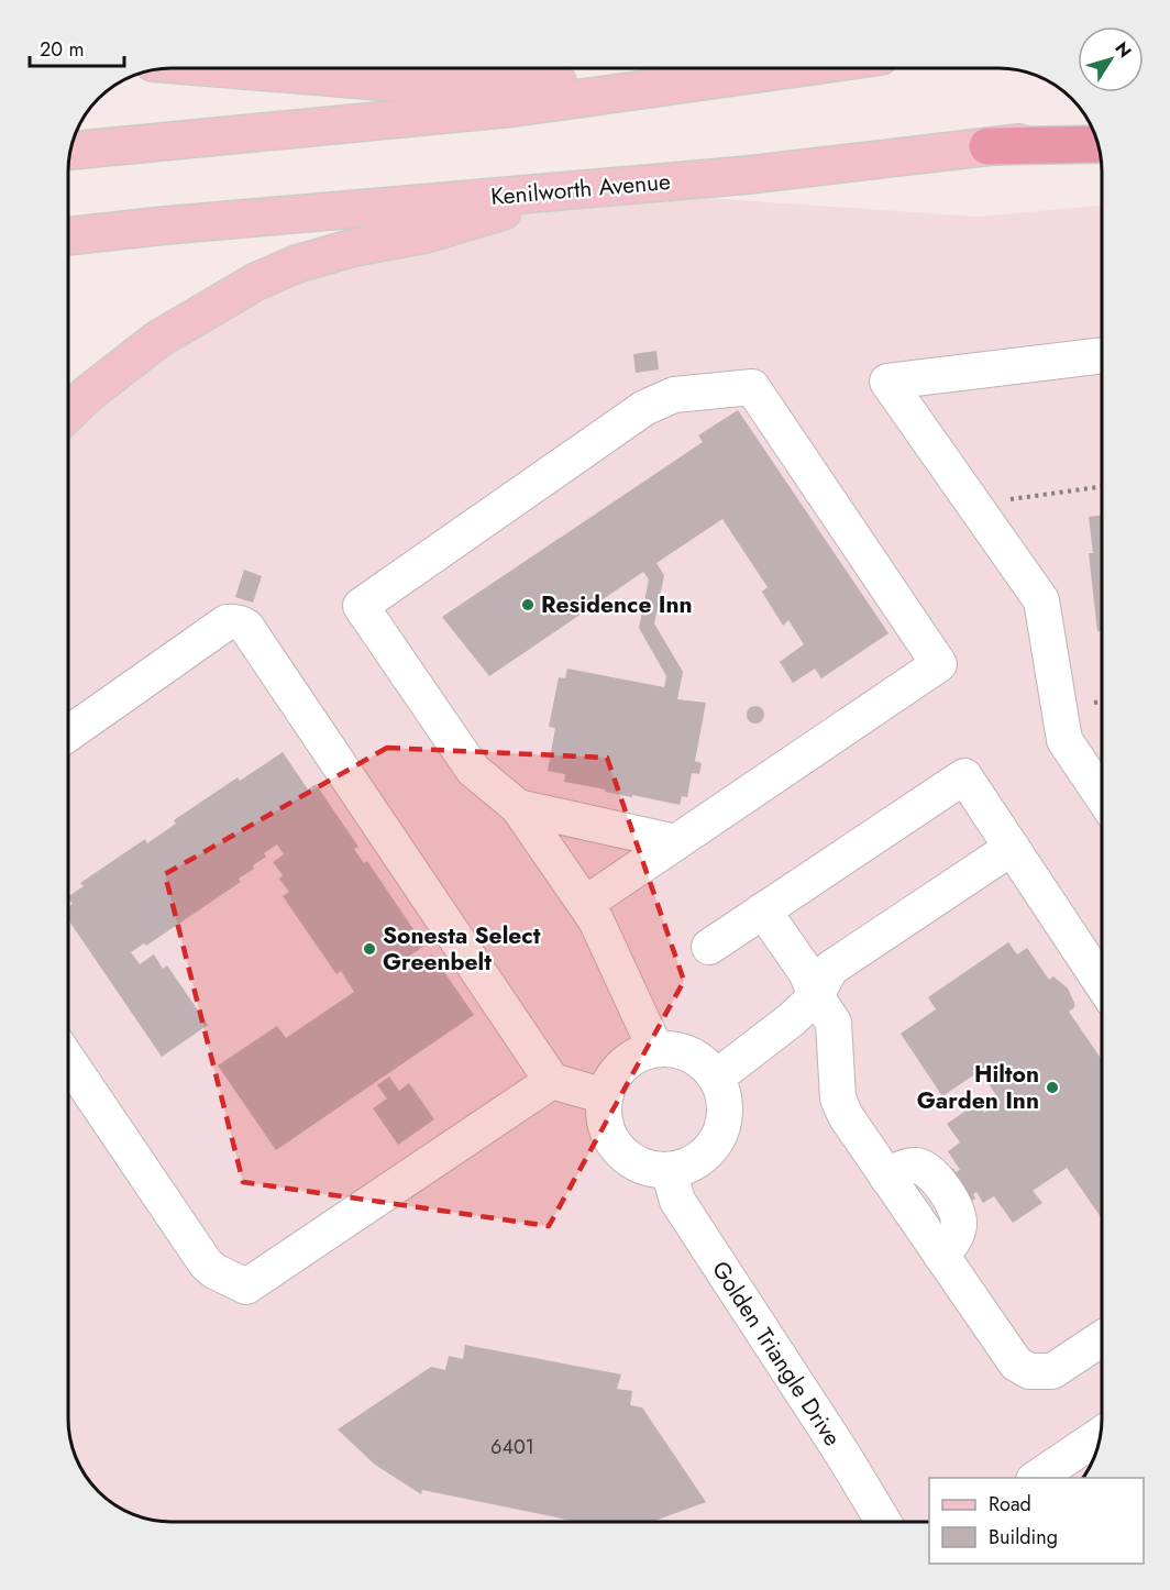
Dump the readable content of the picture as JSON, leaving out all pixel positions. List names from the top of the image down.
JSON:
{
  "streets": {
    "main road": ["Kenilworth Avenue"],
    "street": ["Golden Triangle Drive"]
  },
  "places": ["Residence Inn", "Sonesta Select Greenbelt", "Hilton Garden Inn"],
  "house_numbers": ["6401"],
  "legend": ["Road", "Building"],
  "scale_bar": "20 m",
  "north": "top right"
}
